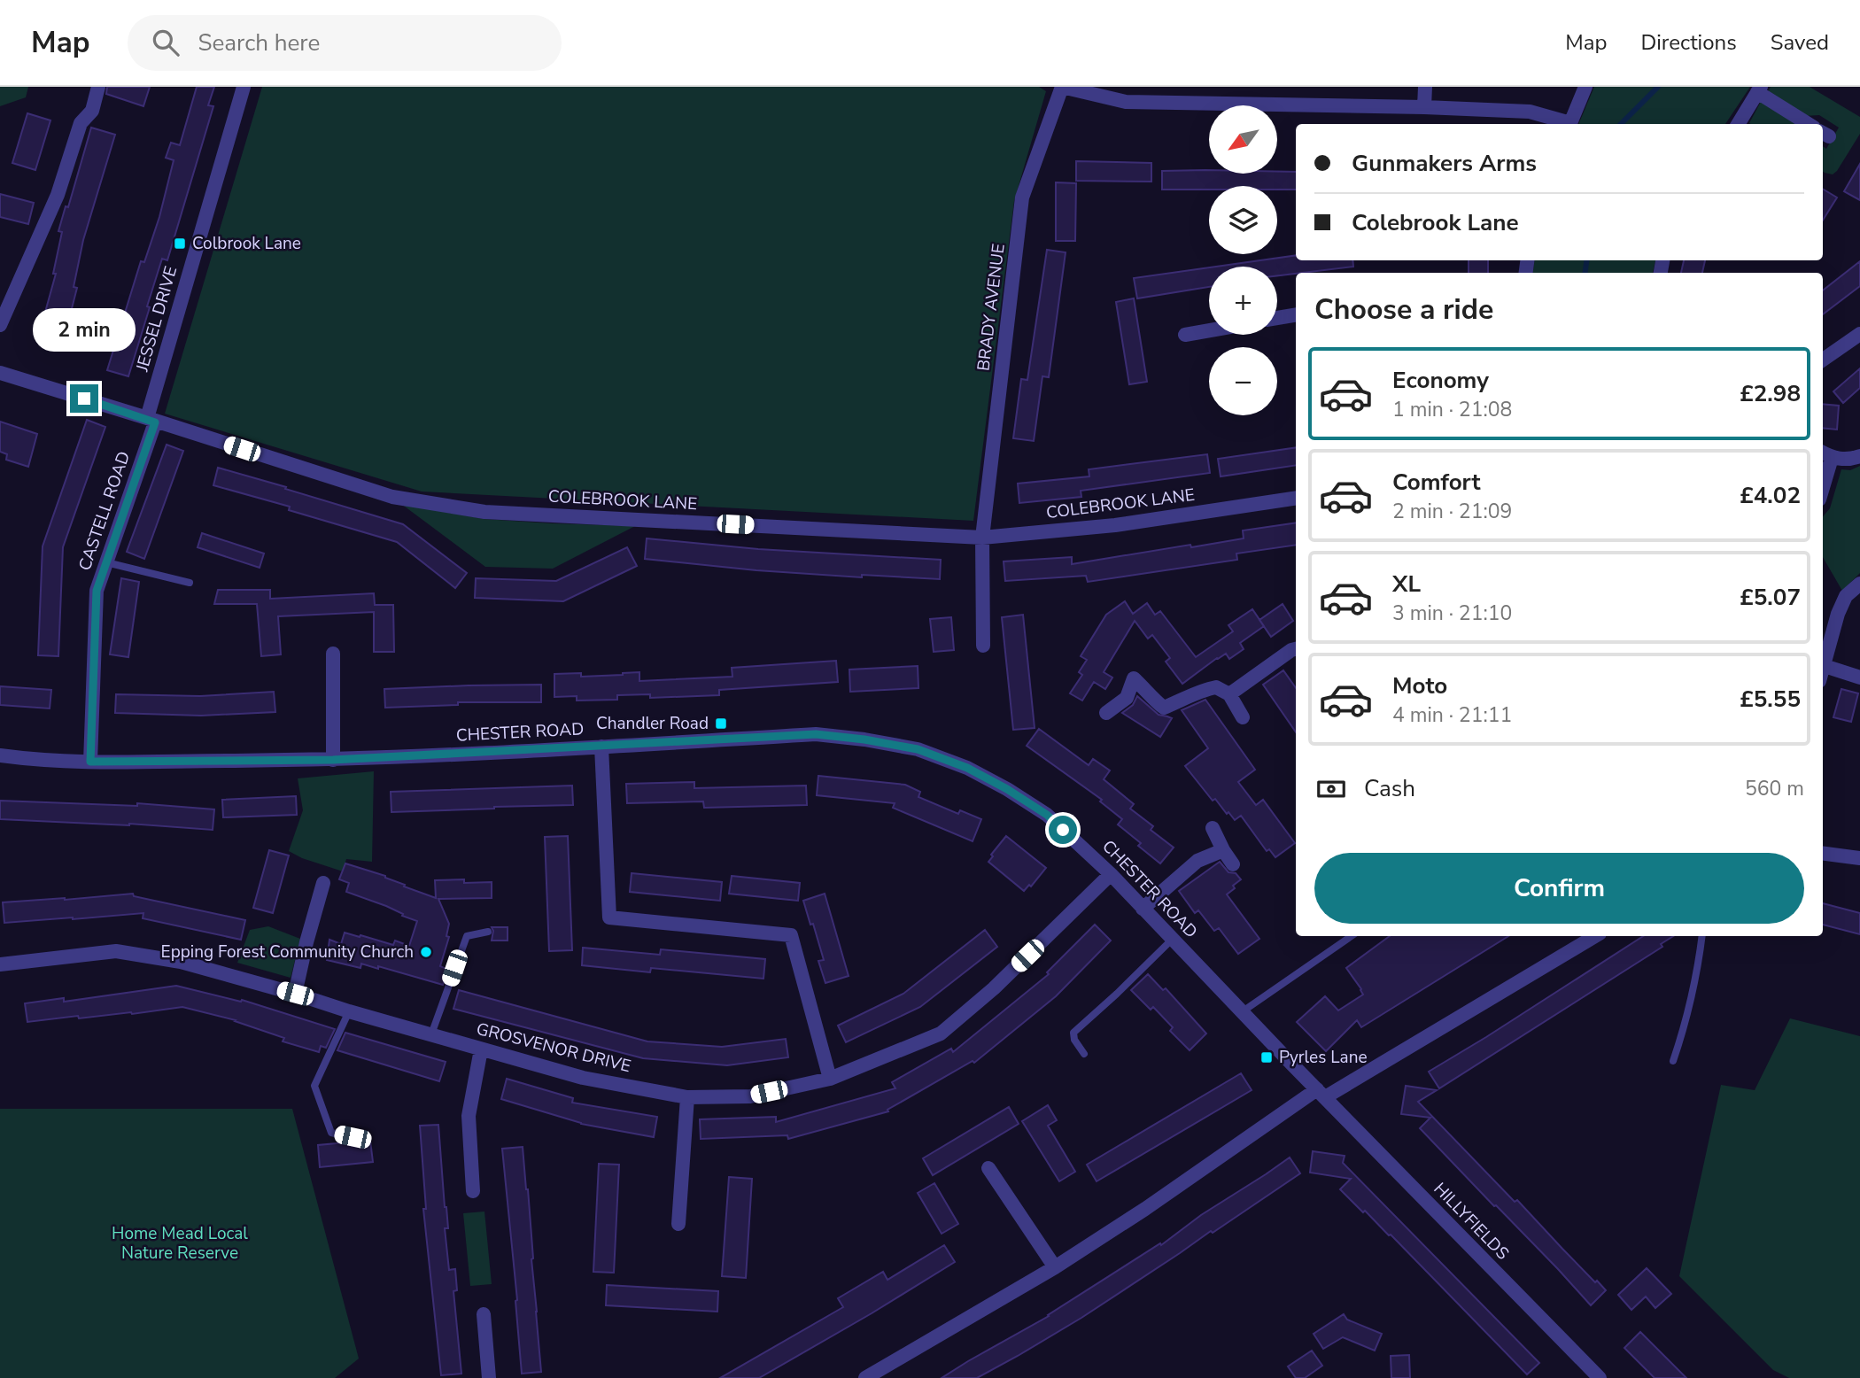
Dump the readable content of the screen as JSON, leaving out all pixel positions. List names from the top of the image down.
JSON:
{
  "streets": {
    "street": [
      "BRADY AVENUE",
      "JESSEL DRIVE",
      "COLEBROOK LANE",
      "CASTELL ROAD",
      "CHESTER ROAD",
      "GROSVENOR DRIVE",
      "HILLYFIELDS"
    ]
  },
  "crossings": [
    ["BRADY AVENUE", "COLEBROOK LANE"],
    ["JESSEL DRIVE", "COLEBROOK LANE"],
    ["JESSEL DRIVE", "CASTELL ROAD"],
    ["COLEBROOK LANE", "CASTELL ROAD"],
    ["CASTELL ROAD", "CHESTER ROAD"],
    ["CHESTER ROAD", "GROSVENOR DRIVE"],
    ["CHESTER ROAD", "HILLYFIELDS"]
  ],
  "parks": ["Home Mead Local Nature Reserve"],
  "places": {
    "transit": ["Colbrook Lane", "Chandler Road", "Pyrles Lane"],
    "other": ["Epping Forest Community Church"]
  },
  "north": "bottom left",
  "page": {
    "header": "Map",
    "search": "Search here",
    "nav": ["Map", "Directions", "Saved"],
    "map_buttons": ["+", "−"],
    "banner": ["Gunmakers Arms", "Colebrook Lane"],
    "heading": "Choose a ride",
    "bubble": "2 min",
    "list": [
      {
        "name": "Economy",
        "note": "1 min · 21:08",
        "value": "£2.98"
      },
      {
        "name": "Comfort",
        "note": "2 min · 21:09",
        "value": "£4.02"
      },
      {
        "name": "XL",
        "note": "3 min · 21:10",
        "value": "£5.07"
      },
      {
        "name": "Moto",
        "note": "4 min · 21:11",
        "value": "£5.55"
      }
    ],
    "pay": ["Cash", "560 m"],
    "buttons": "Confirm"
  }
}
